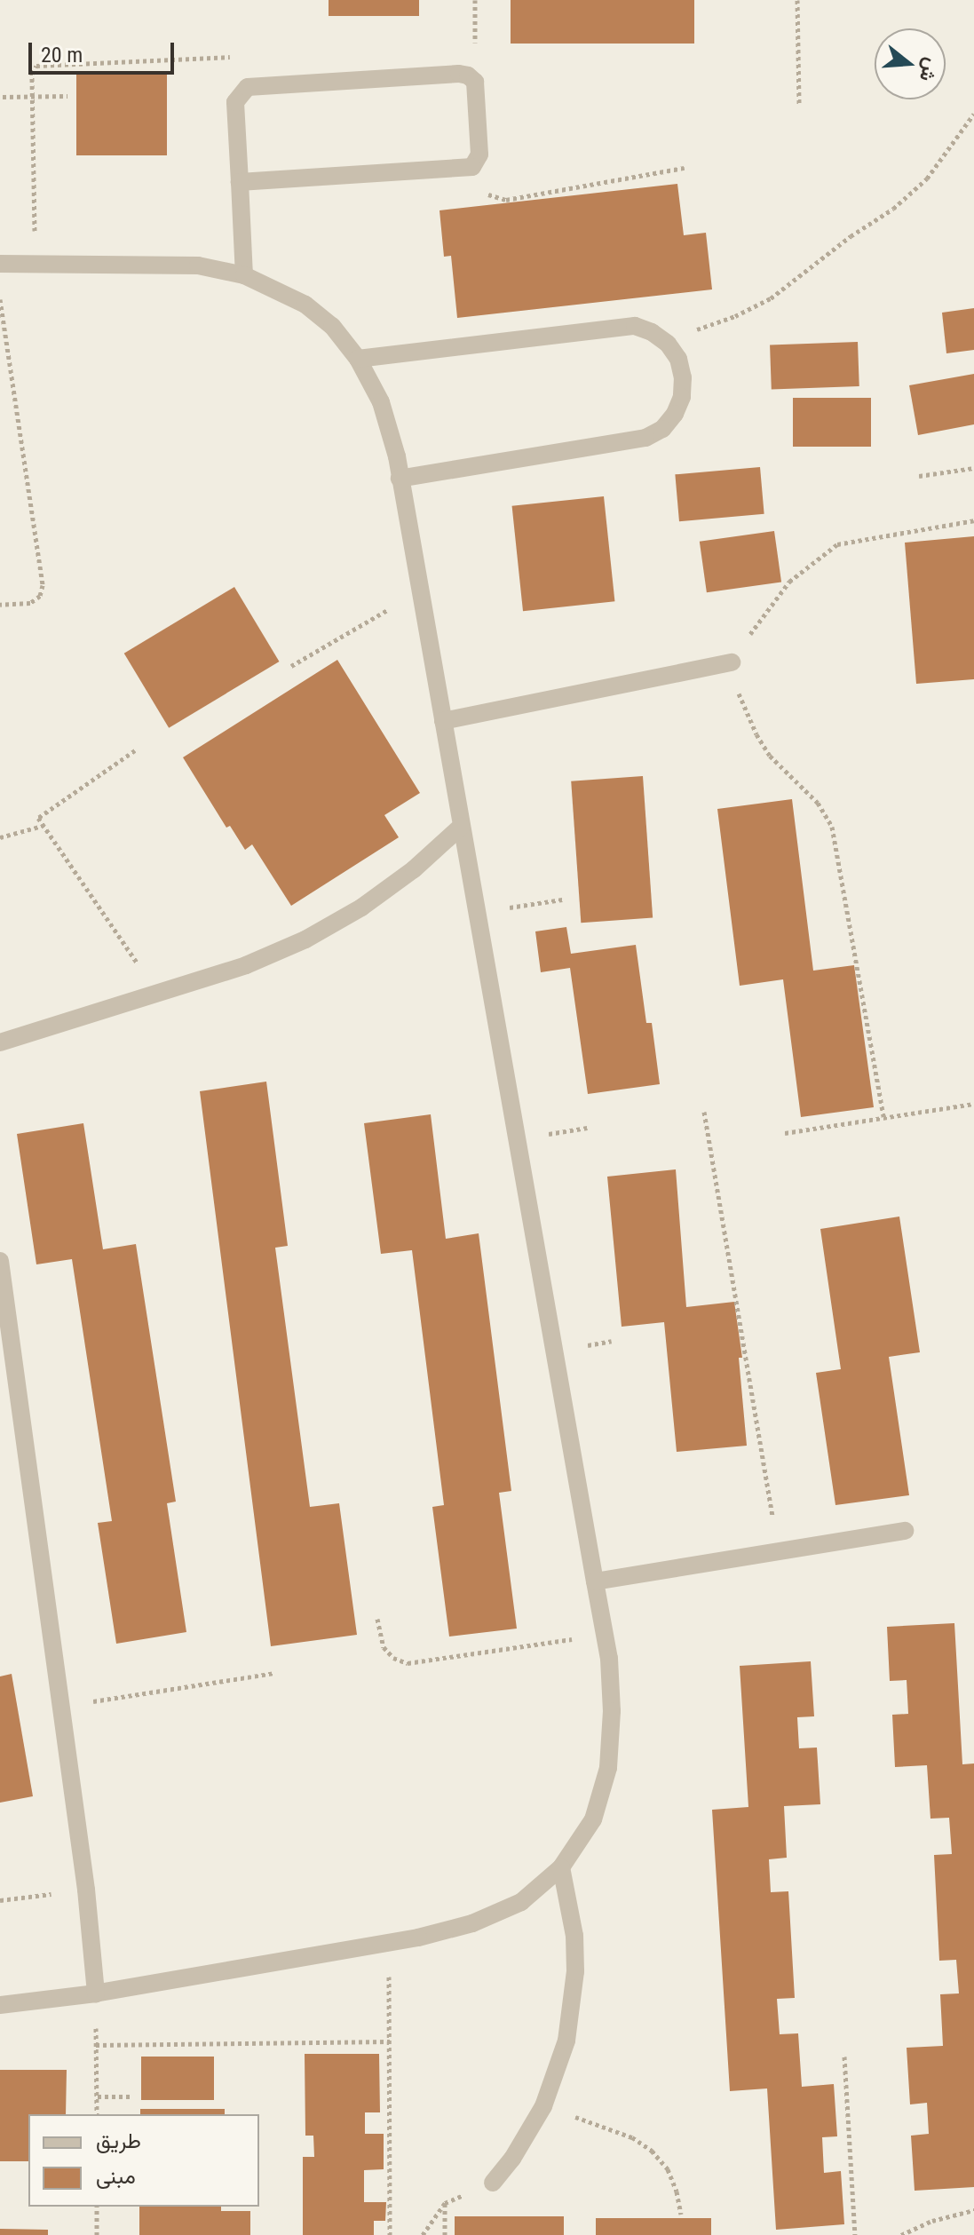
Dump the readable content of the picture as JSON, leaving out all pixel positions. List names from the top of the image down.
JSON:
{
  "legend": ["طريق", "مبنى"],
  "scale_bar": "20 m",
  "north": "right"
}
